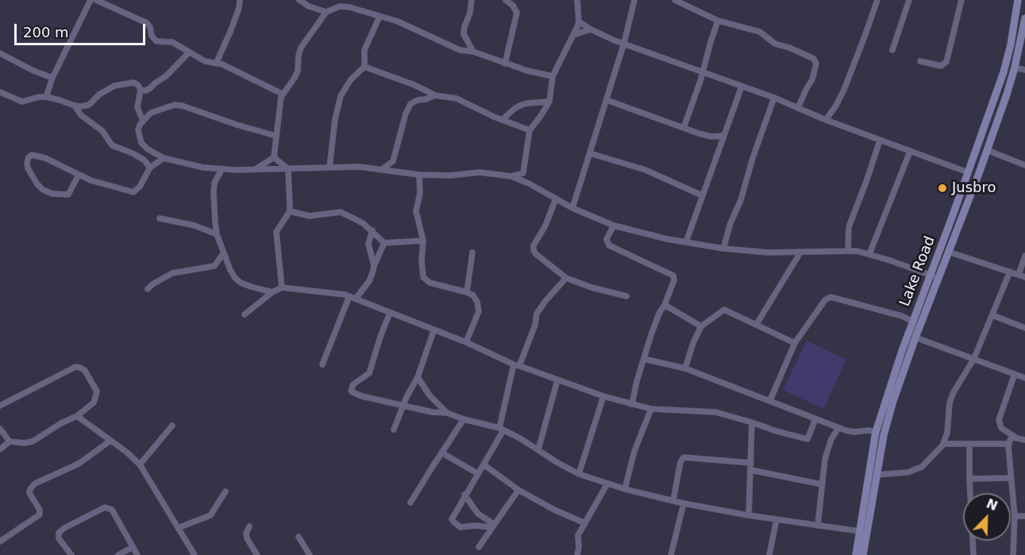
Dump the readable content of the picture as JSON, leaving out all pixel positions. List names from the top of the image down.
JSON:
{
  "streets": {
    "main road": ["Lake Road"]
  },
  "places": ["Jusbro"],
  "scale_bar": "200 m",
  "north": "top right"
}
